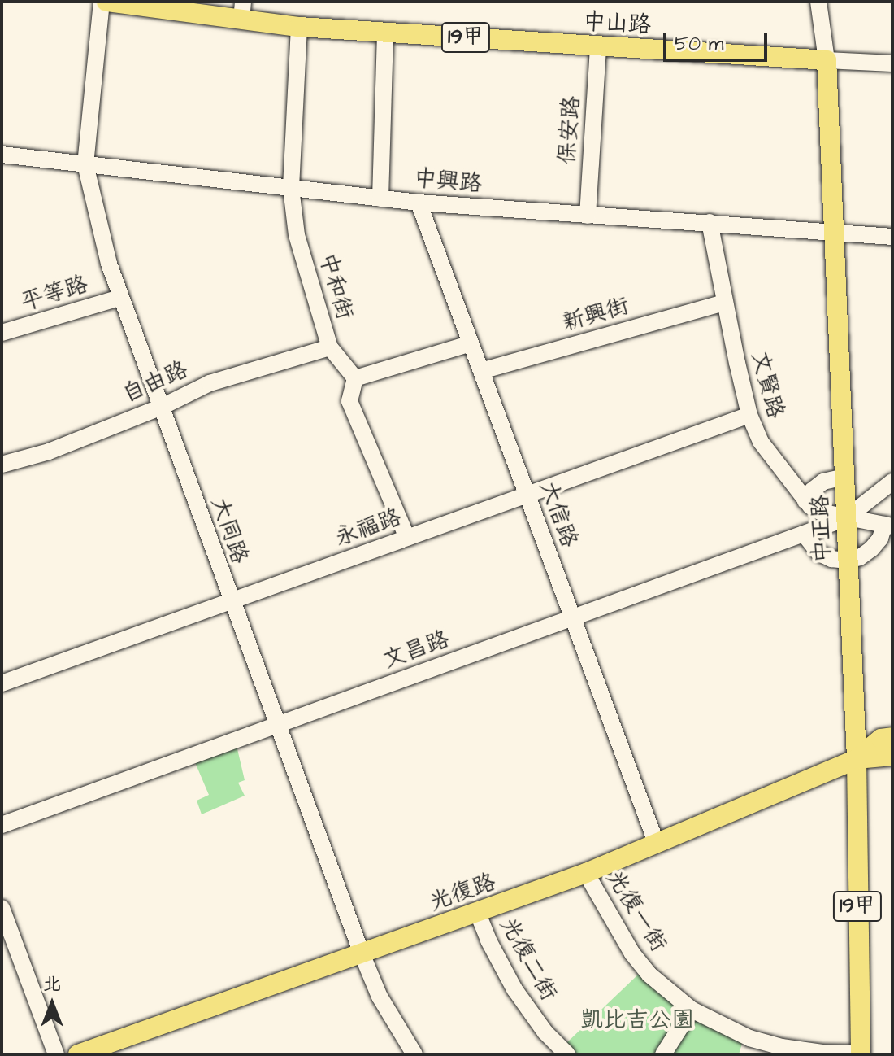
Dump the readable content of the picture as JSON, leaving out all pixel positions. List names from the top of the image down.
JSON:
{
  "streets": {
    "main road": [
      "中山路",
      "19甲",
      "中正路",
      "光復路"
    ],
    "street": [
      "保安路",
      "中興路",
      "中和街",
      "平等路",
      "新興街",
      "自由路",
      "文賢路",
      "大信路",
      "永福路",
      "大同路",
      "文昌路",
      "光復一街",
      "光復二街"
    ]
  },
  "crossings": [
    ["中山路", "保安路"],
    ["中山路", "中和街"],
    ["中山路", "中正路"],
    ["保安路", "中興路"],
    ["中興路", "中和街"],
    ["中興路", "文賢路"],
    ["中興路", "大信路"],
    ["中興路", "中正路"],
    ["中興路", "大同路"],
    ["中和街", "自由路"],
    ["平等路", "大同路"],
    ["新興街", "文賢路"],
    ["新興街", "大信路"],
    ["自由路", "大同路"],
    ["文賢路", "永福路"],
    ["文賢路", "中正路"],
    ["文賢路", "文昌路"],
    ["大信路", "永福路"],
    ["大信路", "文昌路"],
    ["大信路", "光復路"],
    ["永福路", "大同路"],
    ["中正路", "文昌路"],
    ["中正路", "光復路"],
    ["中正路", "光復一街"],
    ["大同路", "文昌路"],
    ["大同路", "光復路"],
    ["光復路", "光復一街"],
    ["光復路", "光復二街"]
  ],
  "parks": ["凱比吉公園"],
  "scale_bar": "50 m",
  "north": "top"
}
